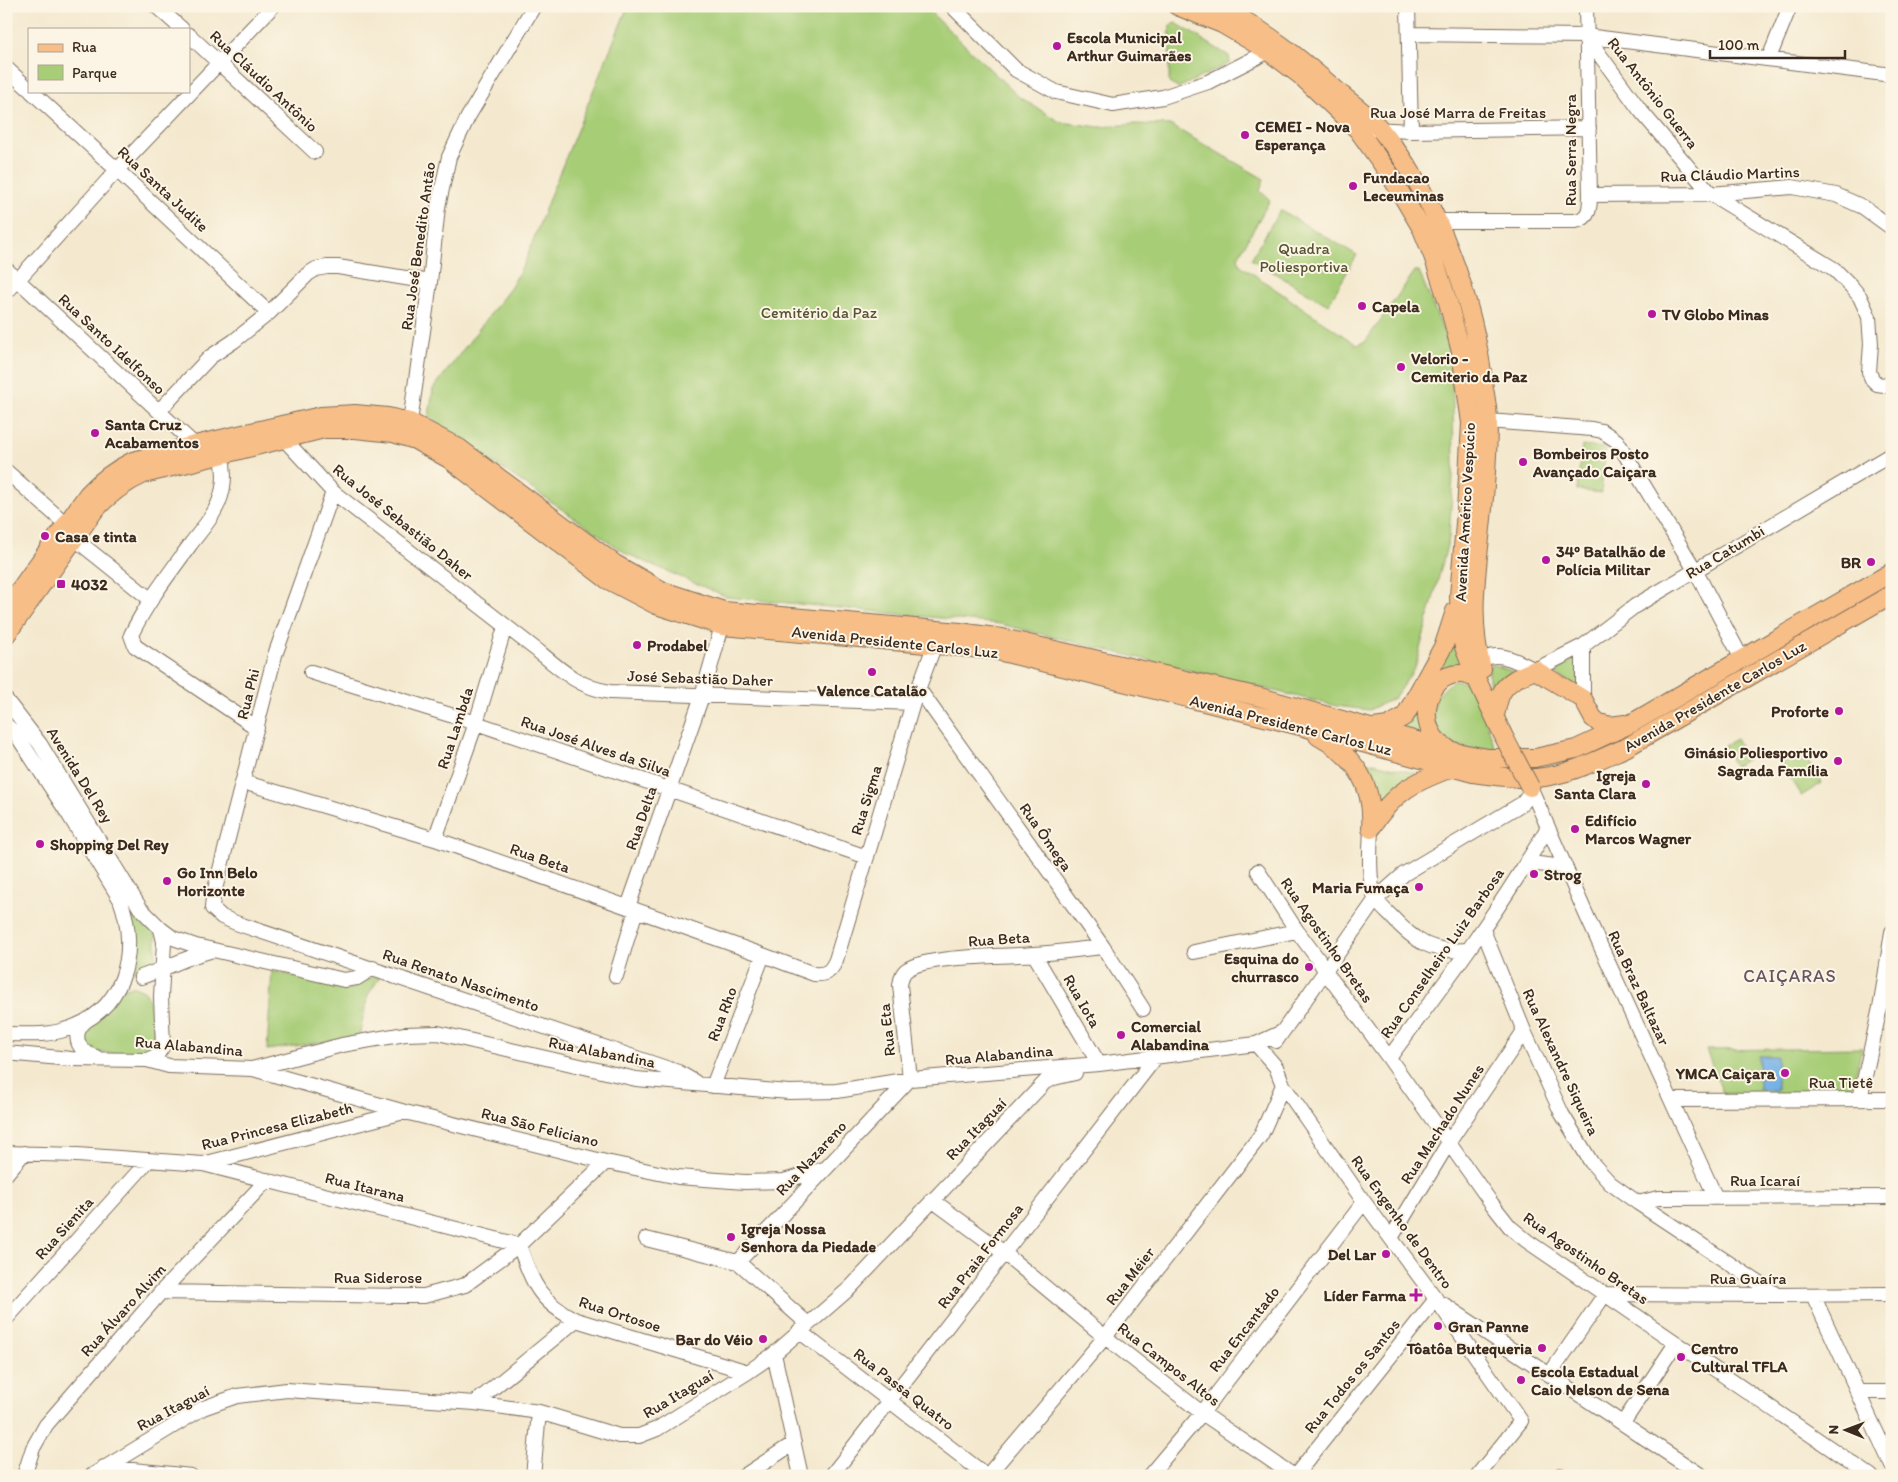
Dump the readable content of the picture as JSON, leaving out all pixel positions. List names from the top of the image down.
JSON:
{
  "streets": {
    "main road": ["Avenida Américo Vespúcio", "Rua Catumbi", "Avenida Presidente Carlos Luz"],
    "street": [
      "Rua Cláudio Antônio",
      "Rua Antônio Guerra",
      "Rua José Marra de Freitas",
      "Rua Serra Negra",
      "Rua Cláudio Martins",
      "Rua Santa Judite",
      "Rua José Benedito Antão",
      "Rua Santo Idelfonso",
      "Rua José Sebastião Daher",
      "José Sebastião Daher",
      "Rua Phi",
      "Rua Lambda",
      "Rua José Alves da Silva",
      "Avenida Del Rey",
      "Rua Sigma",
      "Rua Delta",
      "Rua Ômega",
      "Rua Beta",
      "Rua Agostinho Bretas",
      "Rua Conselheiro Luiz Barbosa",
      "Rua Renato Nascimento",
      "Rua Braz Baltazar",
      "Rua Iota",
      "Rua Rho",
      "Rua Eta",
      "Rua Alabandina",
      "Rua Alexandre Siqueira",
      "Rua Tietê",
      "Rua Machado Nunes",
      "Rua Princesa Elizabeth",
      "Rua São Feliciano",
      "Rua Itaguaí",
      "Rua Nazareno",
      "Rua Icaraí",
      "Rua Itarana",
      "Rua Engenho de Dentro",
      "Rua Sienita",
      "Rua Praia Formosa",
      "Rua Méier",
      "Rua Siderose",
      "Rua Guaíra",
      "Rua Álvaro Alvim",
      "Rua Ortosoe",
      "Rua Encantado",
      "Rua Campos Altos",
      "Rua Todos os Santos",
      "Rua Passa Quatro"
    ]
  },
  "crossings": [
    ["Rua Antônio Guerra", "Rua Serra Negra"],
    ["Rua Antônio Guerra", "Rua Cláudio Martins"],
    ["Rua José Marra de Freitas", "Rua Serra Negra"],
    ["Rua José Marra de Freitas", "Avenida Américo Vespúcio"],
    ["Rua Serra Negra", "Rua Cláudio Martins"],
    ["Rua Serra Negra", "Avenida Américo Vespúcio"],
    ["Rua José Benedito Antão", "Avenida Presidente Carlos Luz"],
    ["Rua Santo Idelfonso", "Avenida Presidente Carlos Luz"],
    ["Avenida Américo Vespúcio", "Rua Catumbi"],
    ["Avenida Américo Vespúcio", "Rua Braz Baltazar"],
    ["Rua José Sebastião Daher", "Avenida Presidente Carlos Luz"],
    ["Rua José Sebastião Daher", "José Sebastião Daher"],
    ["Rua José Sebastião Daher", "Rua Phi"],
    ["Rua José Sebastião Daher", "Rua Lambda"],
    ["Avenida Presidente Carlos Luz", "Rua Sigma"],
    ["Avenida Presidente Carlos Luz", "Rua Delta"],
    ["José Sebastião Daher", "Rua Lambda"],
    ["José Sebastião Daher", "Rua Sigma"],
    ["José Sebastião Daher", "Rua Delta"],
    ["Rua Phi", "Rua Beta"],
    ["Rua Phi", "Rua Renato Nascimento"],
    ["Rua Lambda", "Rua José Alves da Silva"],
    ["Rua Lambda", "Rua Beta"],
    ["Rua José Alves da Silva", "Rua Sigma"],
    ["Rua José Alves da Silva", "Rua Delta"],
    ["Avenida Del Rey", "Rua Renato Nascimento"],
    ["Rua Sigma", "Rua Ômega"],
    ["Rua Sigma", "Rua Beta"],
    ["Rua Delta", "Rua Beta"],
    ["Rua Ômega", "Rua Beta"],
    ["Rua Beta", "Rua Iota"],
    ["Rua Beta", "Rua Rho"],
    ["Rua Beta", "Rua Eta"],
    ["Rua Agostinho Bretas", "Rua Conselheiro Luiz Barbosa"],
    ["Rua Agostinho Bretas", "Rua Machado Nunes"],
    ["Rua Agostinho Bretas", "Rua Guaíra"],
    ["Rua Conselheiro Luiz Barbosa", "Rua Braz Baltazar"],
    ["Rua Conselheiro Luiz Barbosa", "Rua Alexandre Siqueira"],
    ["Rua Renato Nascimento", "Rua Rho"],
    ["Rua Renato Nascimento", "Rua Alabandina"],
    ["Rua Braz Baltazar", "Rua Tietê"],
    ["Rua Braz Baltazar", "Rua Icaraí"],
    ["Rua Iota", "Rua Alabandina"],
    ["Rua Iota", "Rua Itaguaí"],
    ["Rua Rho", "Rua Alabandina"],
    ["Rua Eta", "Rua Alabandina"],
    ["Rua Eta", "Rua Nazareno"],
    ["Rua Alabandina", "Rua São Feliciano"],
    ["Rua Alabandina", "Rua Itaguaí"],
    ["Rua Alabandina", "Rua Nazareno"],
    ["Rua Alabandina", "Rua Engenho de Dentro"],
    ["Rua Alabandina", "Rua Praia Formosa"],
    ["Rua Alexandre Siqueira", "Rua Machado Nunes"],
    ["Rua Alexandre Siqueira", "Rua Icaraí"],
    ["Rua Alexandre Siqueira", "Rua Guaíra"],
    ["Rua Machado Nunes", "Rua Engenho de Dentro"],
    ["Rua Princesa Elizabeth", "Rua São Feliciano"],
    ["Rua Princesa Elizabeth", "Rua Itarana"],
    ["Rua Princesa Elizabeth", "Rua Sienita"],
    ["Rua São Feliciano", "Rua Nazareno"],
    ["Rua São Feliciano", "Rua Siderose"],
    ["Rua Itaguaí", "Rua Ortosoe"],
    ["Rua Itaguaí", "Rua Campos Altos"],
    ["Rua Itaguaí", "Rua Passa Quatro"],
    ["Rua Nazareno", "Rua Passa Quatro"],
    ["Rua Itarana", "Rua Siderose"],
    ["Rua Itarana", "Rua Álvaro Alvim"],
    ["Rua Itarana", "Rua Ortosoe"],
    ["Rua Engenho de Dentro", "Rua Méier"],
    ["Rua Engenho de Dentro", "Rua Encantado"],
    ["Rua Engenho de Dentro", "Rua Todos os Santos"],
    ["Rua Praia Formosa", "Rua Campos Altos"],
    ["Rua Praia Formosa", "Rua Passa Quatro"],
    ["Rua Méier", "Rua Campos Altos"],
    ["Rua Méier", "Rua Passa Quatro"],
    ["Rua Siderose", "Rua Álvaro Alvim"],
    ["Rua Siderose", "Rua Ortosoe"],
    ["Rua Encantado", "Rua Campos Altos"],
    ["Rua Campos Altos", "Rua Todos os Santos"]
  ],
  "districts": ["CAIÇARAS"],
  "parks": ["Quadra Poliesportiva", "Cemitério da Paz"],
  "places": {
    "other": [
      "Escola Municipal Arthur Guimarães",
      "CEMEI - Nova Esperança",
      "Fundacao Leceuminas",
      "Capela",
      "TV Globo Minas",
      "Velorio - Cemiterio da Paz",
      "Santa Cruz Acabamentos",
      "Bombeiros Posto Avançado Caiçara",
      "Casa e tinta",
      "34º Batalhão de Polícia Militar",
      "BR",
      "Prodabel",
      "Valence Catalão",
      "Proforte",
      "Ginásio Poliesportivo Sagrada Família",
      "Igreja Santa Clara",
      "Edifício Marcos Wagner",
      "Shopping Del Rey",
      "Strog",
      "Go Inn Belo Horizonte",
      "Maria Fumaça",
      "Esquina do churrasco",
      "Comercial Alabandina",
      "YMCA Caiçara",
      "Igreja Nossa Senhora da Piedade",
      "Del Lar",
      "Gran Panne",
      "Bar do Véio",
      "Tôatôa Butequeria",
      "Centro Cultural TFLA",
      "Escola Estadual Caio Nelson de Sena"
    ],
    "transit": ["4032"],
    "health": ["Líder Farma"]
  },
  "legend": ["Rua", "Parque"],
  "scale_bar": "100 m",
  "north": "left"
}
